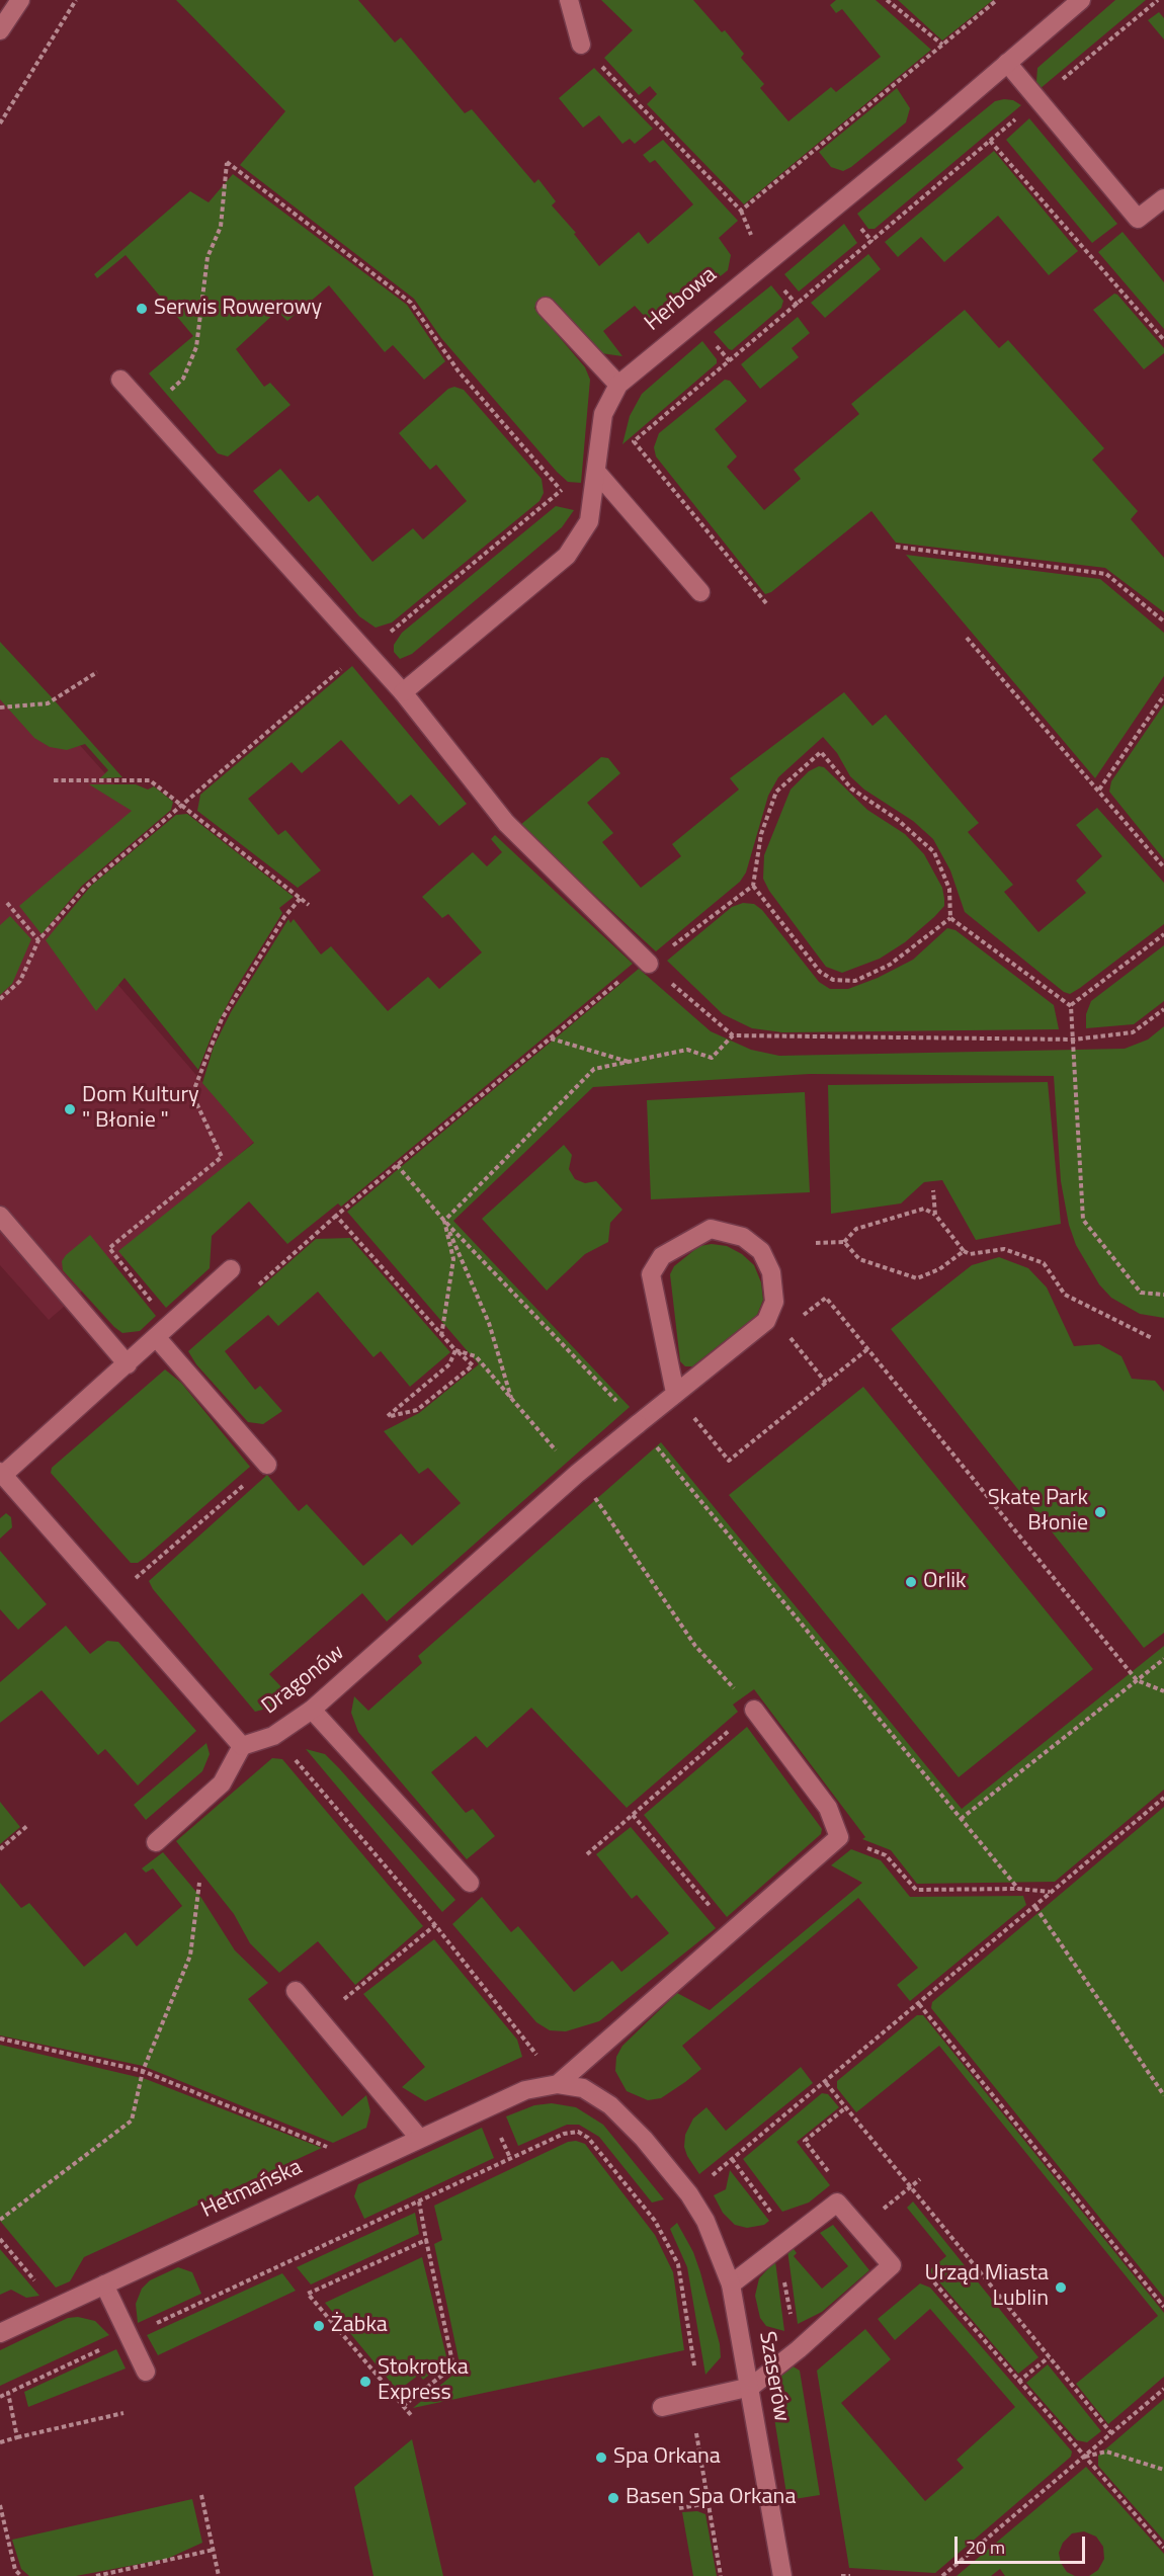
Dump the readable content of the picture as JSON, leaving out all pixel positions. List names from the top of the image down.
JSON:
{
  "streets": {
    "street": [
      "Herbowa",
      "Dragonów",
      "Hetmańska",
      "Szaserów"
    ]
  },
  "crossings": [
    ["Hetmańska", "Szaserów"]
  ],
  "places": [
    "Serwis Rowerowy",
    "Dom Kultury \" Błonie \"",
    "Skate Park Błonie",
    "Orlik",
    "Urząd Miasta Lublin",
    "Żabka",
    "Stokrotka Express",
    "Spa Orkana",
    "Basen Spa Orkana"
  ],
  "scale_bar": "20 m"
}
